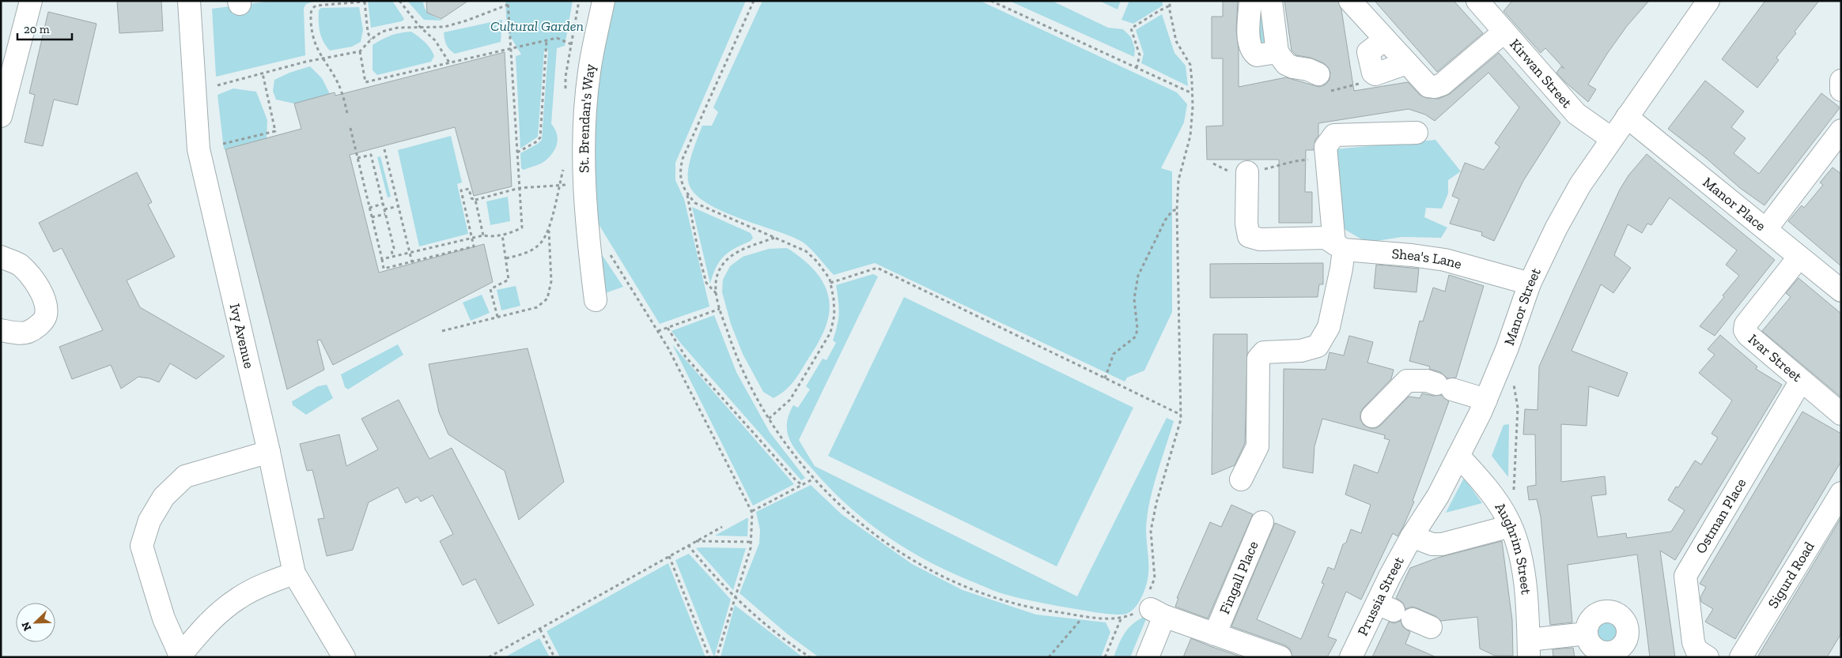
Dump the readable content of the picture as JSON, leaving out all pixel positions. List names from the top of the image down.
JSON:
{
  "streets": {
    "street": [
      "Kirwan Street",
      "St. Brendan's Way",
      "Manor Place",
      "Shea's Lane",
      "Manor Street",
      "Ivy Avenue",
      "Ivar Street",
      "Ostman Place",
      "Aughrim Street",
      "Sigurd Road",
      "Fingall Place",
      "Prussia Street"
    ]
  },
  "crossings": [
    ["Kirwan Street", "Manor Street"],
    ["Manor Place", "Manor Street"],
    ["Manor Place", "Ivar Street"],
    ["Shea's Lane", "Manor Street"],
    ["Manor Street", "Aughrim Street"],
    ["Manor Street", "Prussia Street"],
    ["Ivar Street", "Ostman Place"]
  ],
  "parks": ["Cultural Garden"],
  "scale_bar": "20 m",
  "north": "bottom left"
}
